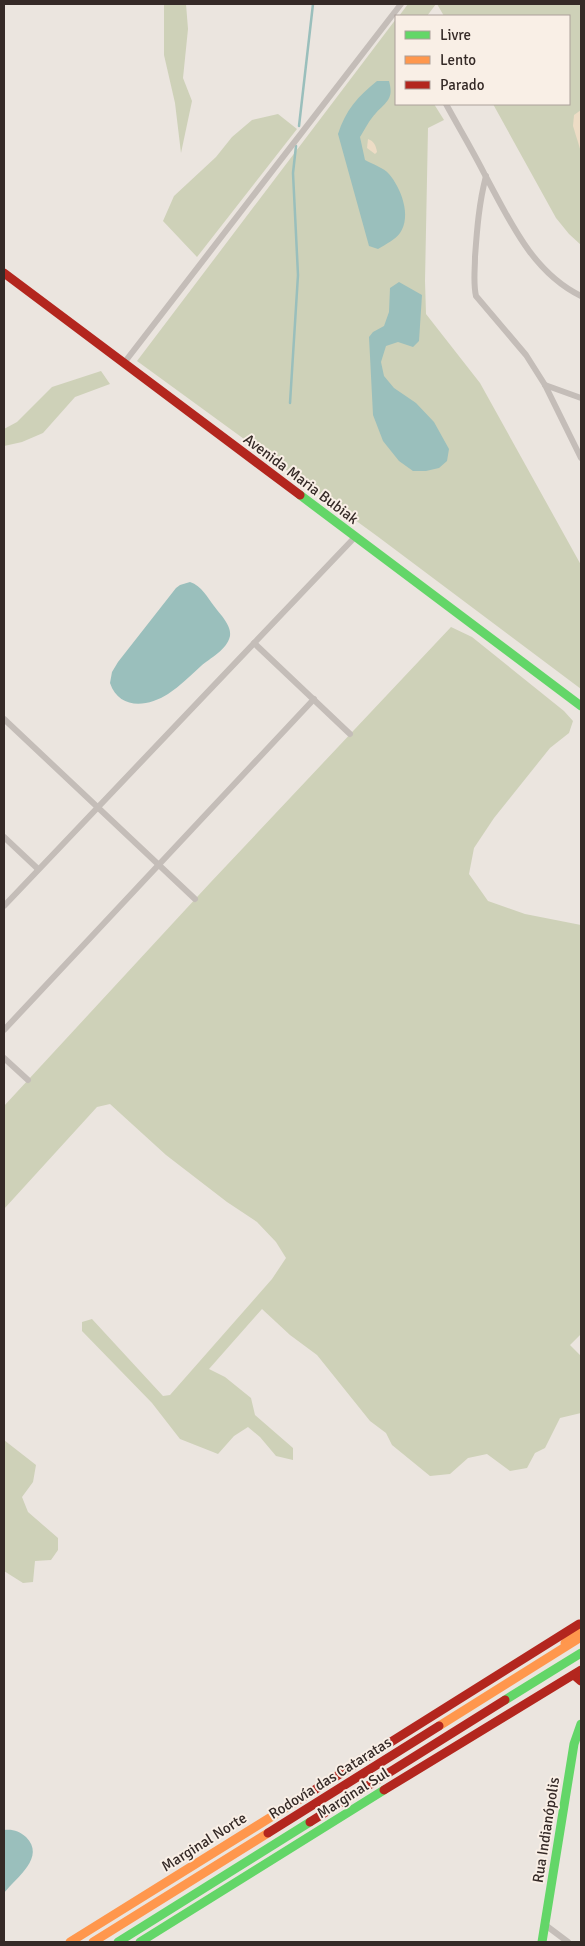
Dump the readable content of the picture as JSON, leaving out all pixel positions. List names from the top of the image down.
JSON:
{
  "streets": {
    "main road": [
      "Avenida Maria Bubiak",
      "Rodovía das Cataratas",
      "Marginal Sul",
      "Rua Indianópolis",
      "Marginal Norte"
    ]
  },
  "legend": ["Livre", "Lento", "Parado"]
}
